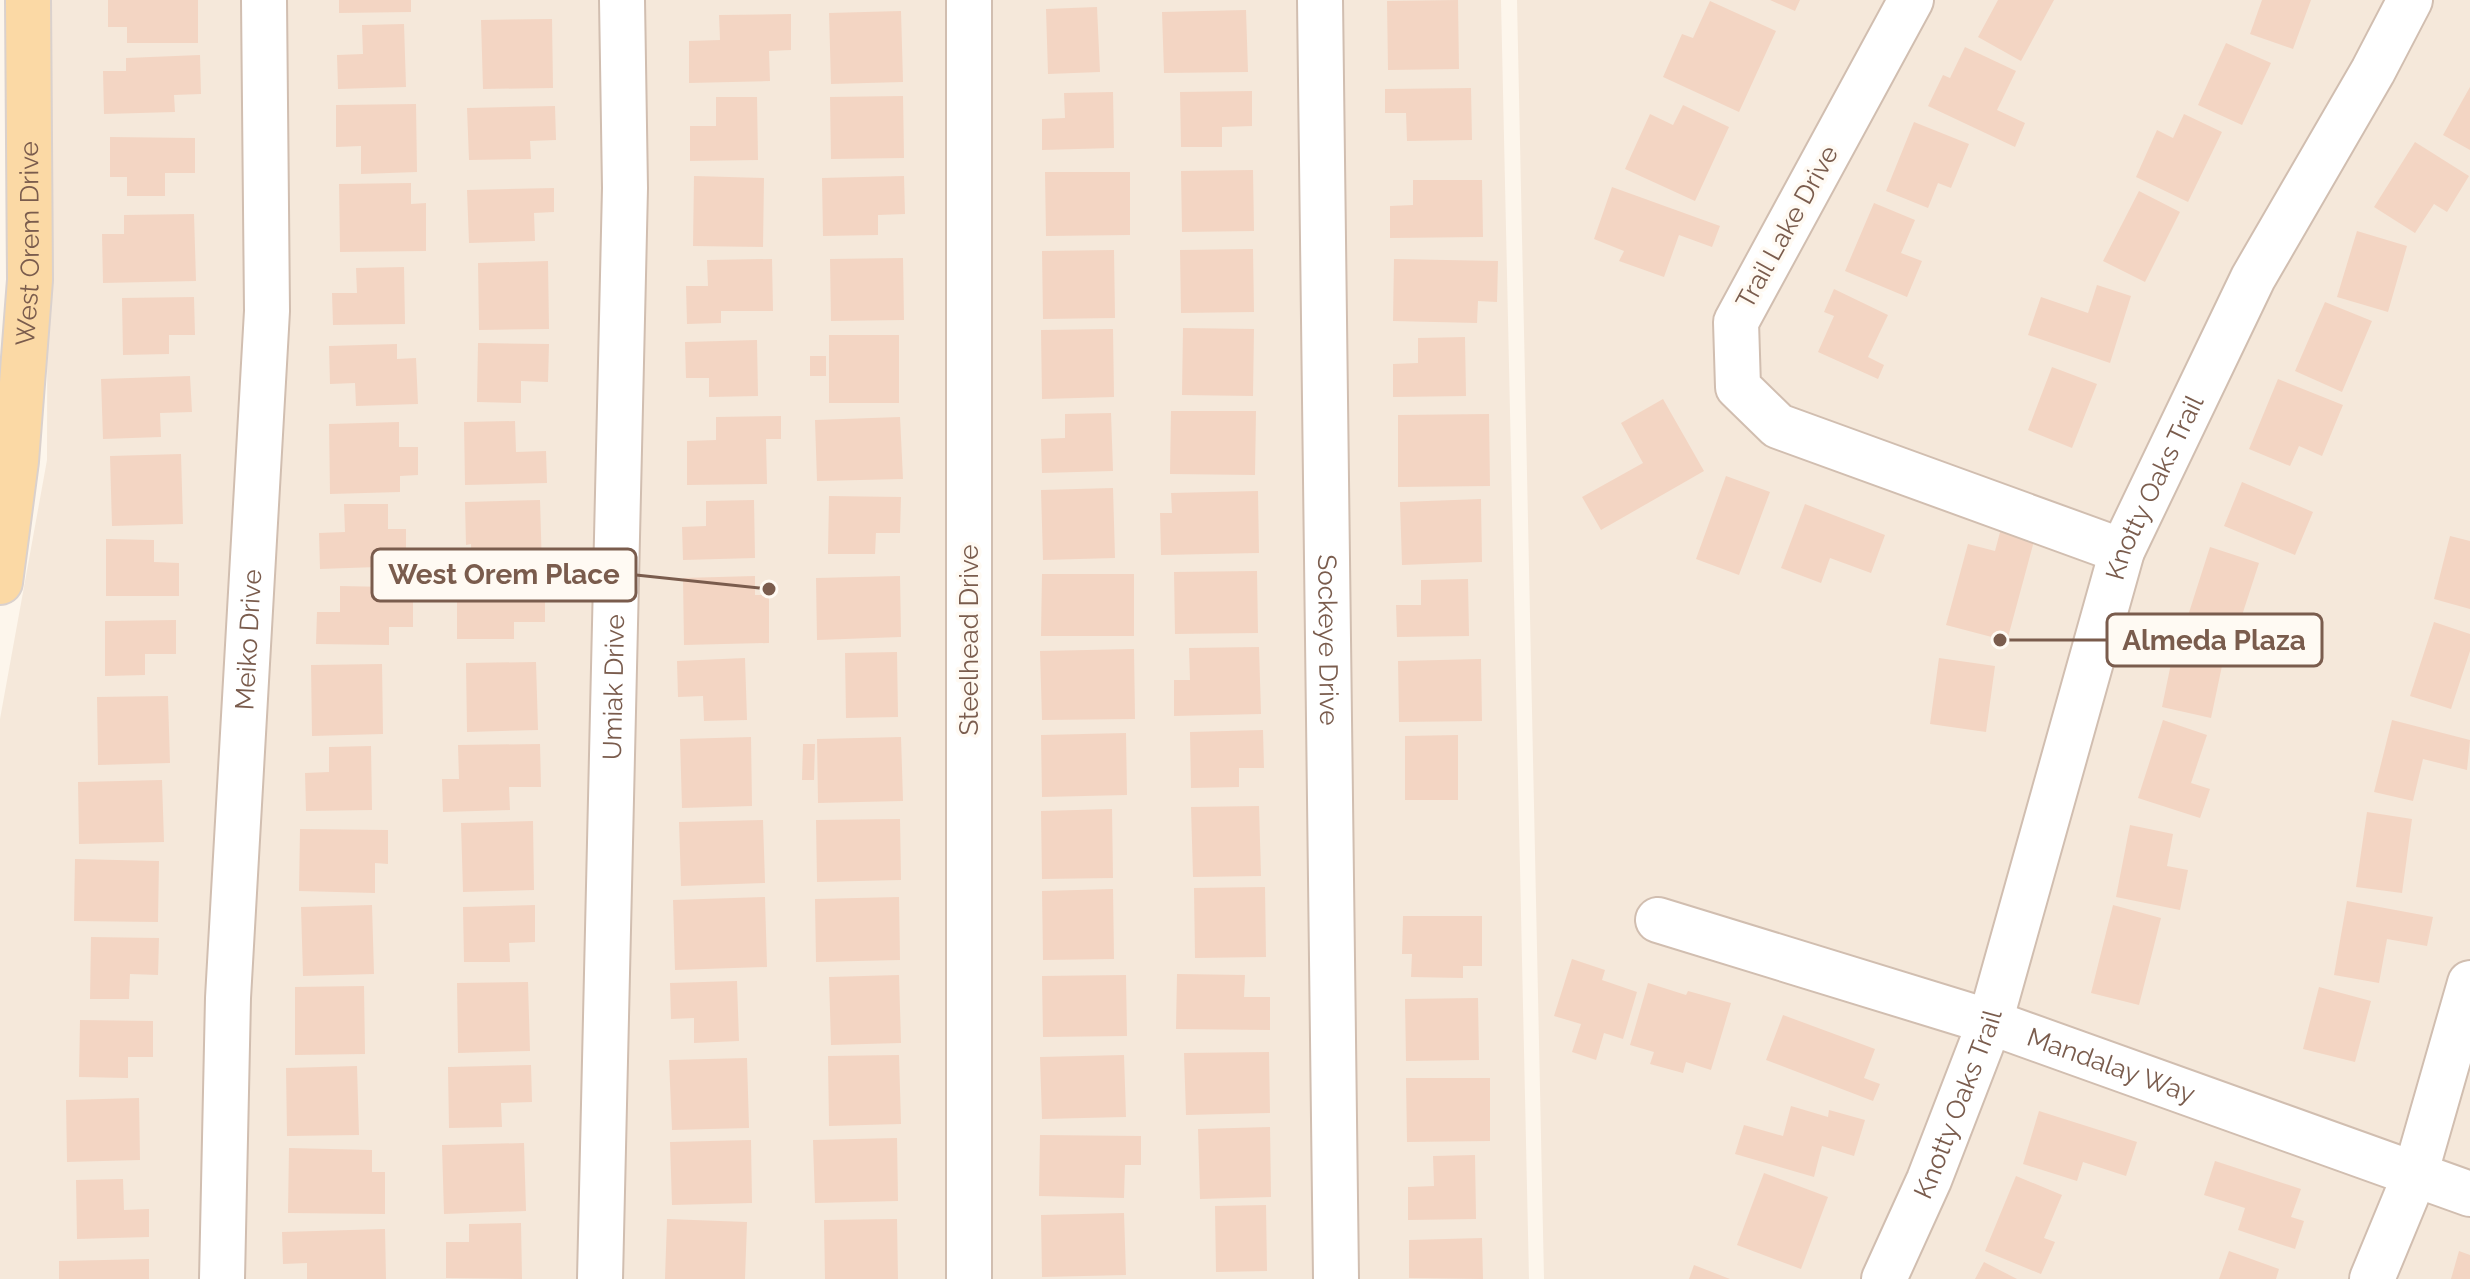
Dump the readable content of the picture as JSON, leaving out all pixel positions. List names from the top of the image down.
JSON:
{
  "streets": {
    "main road": ["West Orem Drive"],
    "street": [
      "Trail Lake Drive",
      "Knotty Oaks Trail",
      "Sockeye Drive",
      "Meiko Drive",
      "Steelhead Drive",
      "Umiak Drive",
      "Mandalay Way"
    ]
  },
  "crossings": [
    ["Trail Lake Drive", "Knotty Oaks Trail"],
    ["Knotty Oaks Trail", "Mandalay Way"]
  ],
  "places": ["West Orem Place", "Almeda Plaza"]
}
